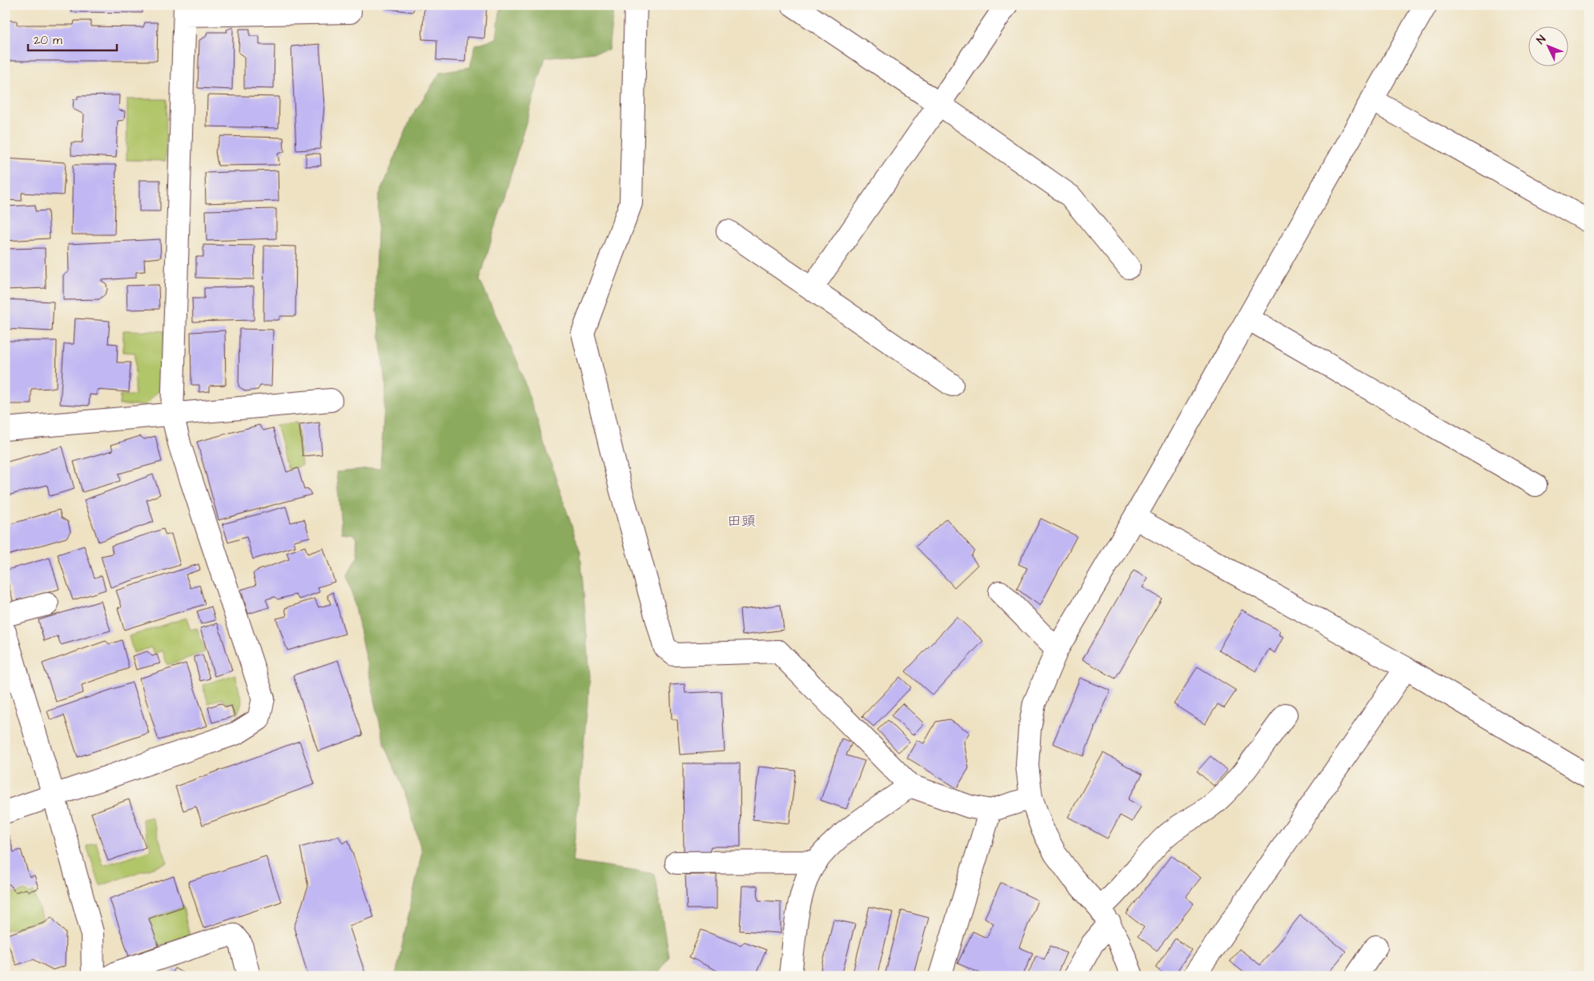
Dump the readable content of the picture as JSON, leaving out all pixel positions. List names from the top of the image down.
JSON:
{
  "districts": ["田頭"],
  "scale_bar": "20 m",
  "north": "top left"
}
